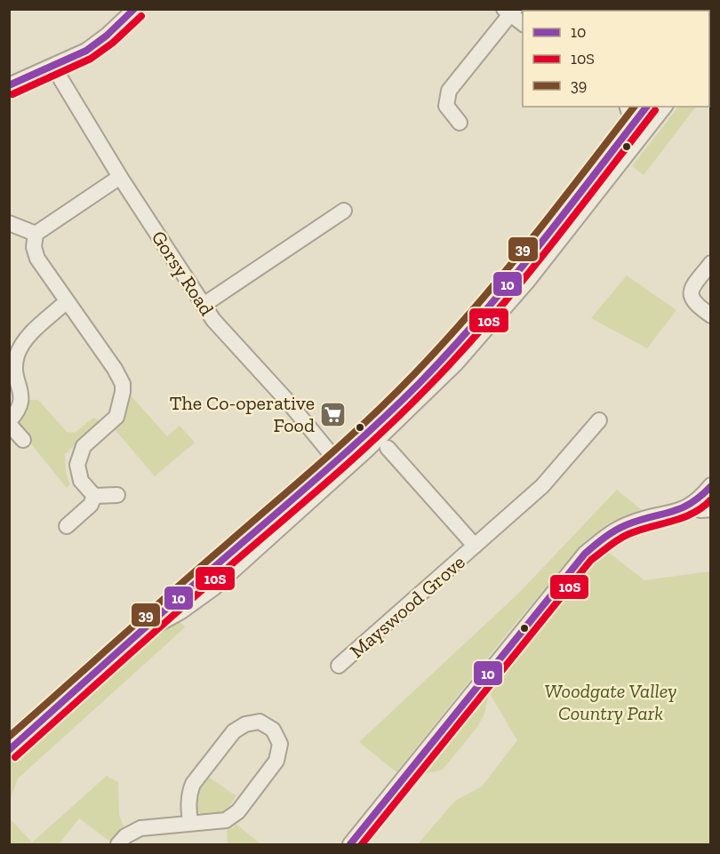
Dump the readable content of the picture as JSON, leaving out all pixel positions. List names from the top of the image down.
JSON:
{
  "streets": {
    "street": ["Gorsy Road", "Mayswood Grove"]
  },
  "parks": ["Woodgate Valley Country Park"],
  "places": {
    "supermarket": ["The Co-operative Food"]
  },
  "lines": ["transit line 10", "transit line 10S", "transit line 39"],
  "legend": ["10", "10S", "39"]
}
